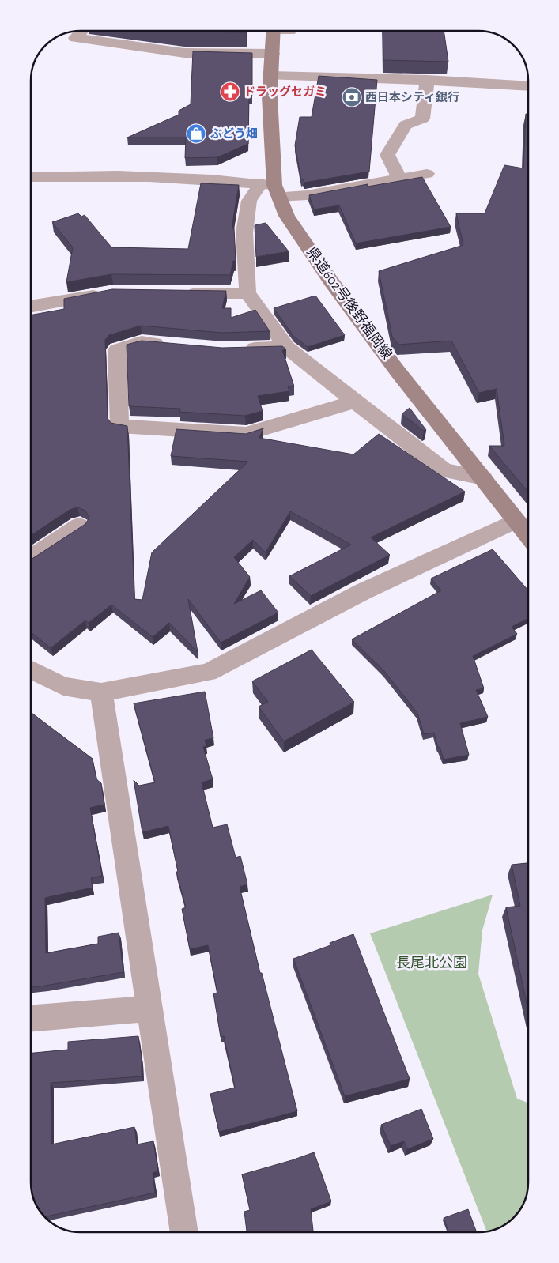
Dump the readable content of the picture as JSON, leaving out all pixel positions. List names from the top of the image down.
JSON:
{
  "streets": {
    "main road": ["県道602号後野福岡線"]
  },
  "parks": ["長尾北公園"],
  "places": {
    "pharmacy": ["ドラッグセガミ"],
    "bank": ["西日本シティ銀行"],
    "shop": ["ぶどう畑"]
  }
}
